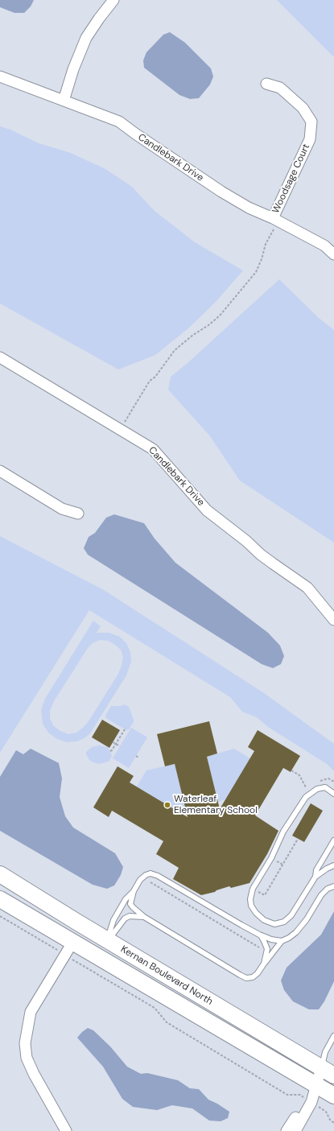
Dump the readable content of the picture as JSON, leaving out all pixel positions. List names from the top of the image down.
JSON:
{
  "streets": {
    "main road": ["Kernan Boulevard North"],
    "street": ["Candlebark Drive", "Woodsage Court"]
  },
  "crossings": [
    ["Candlebark Drive", "Woodsage Court"]
  ],
  "places": ["Waterleaf Elementary School"]
}
